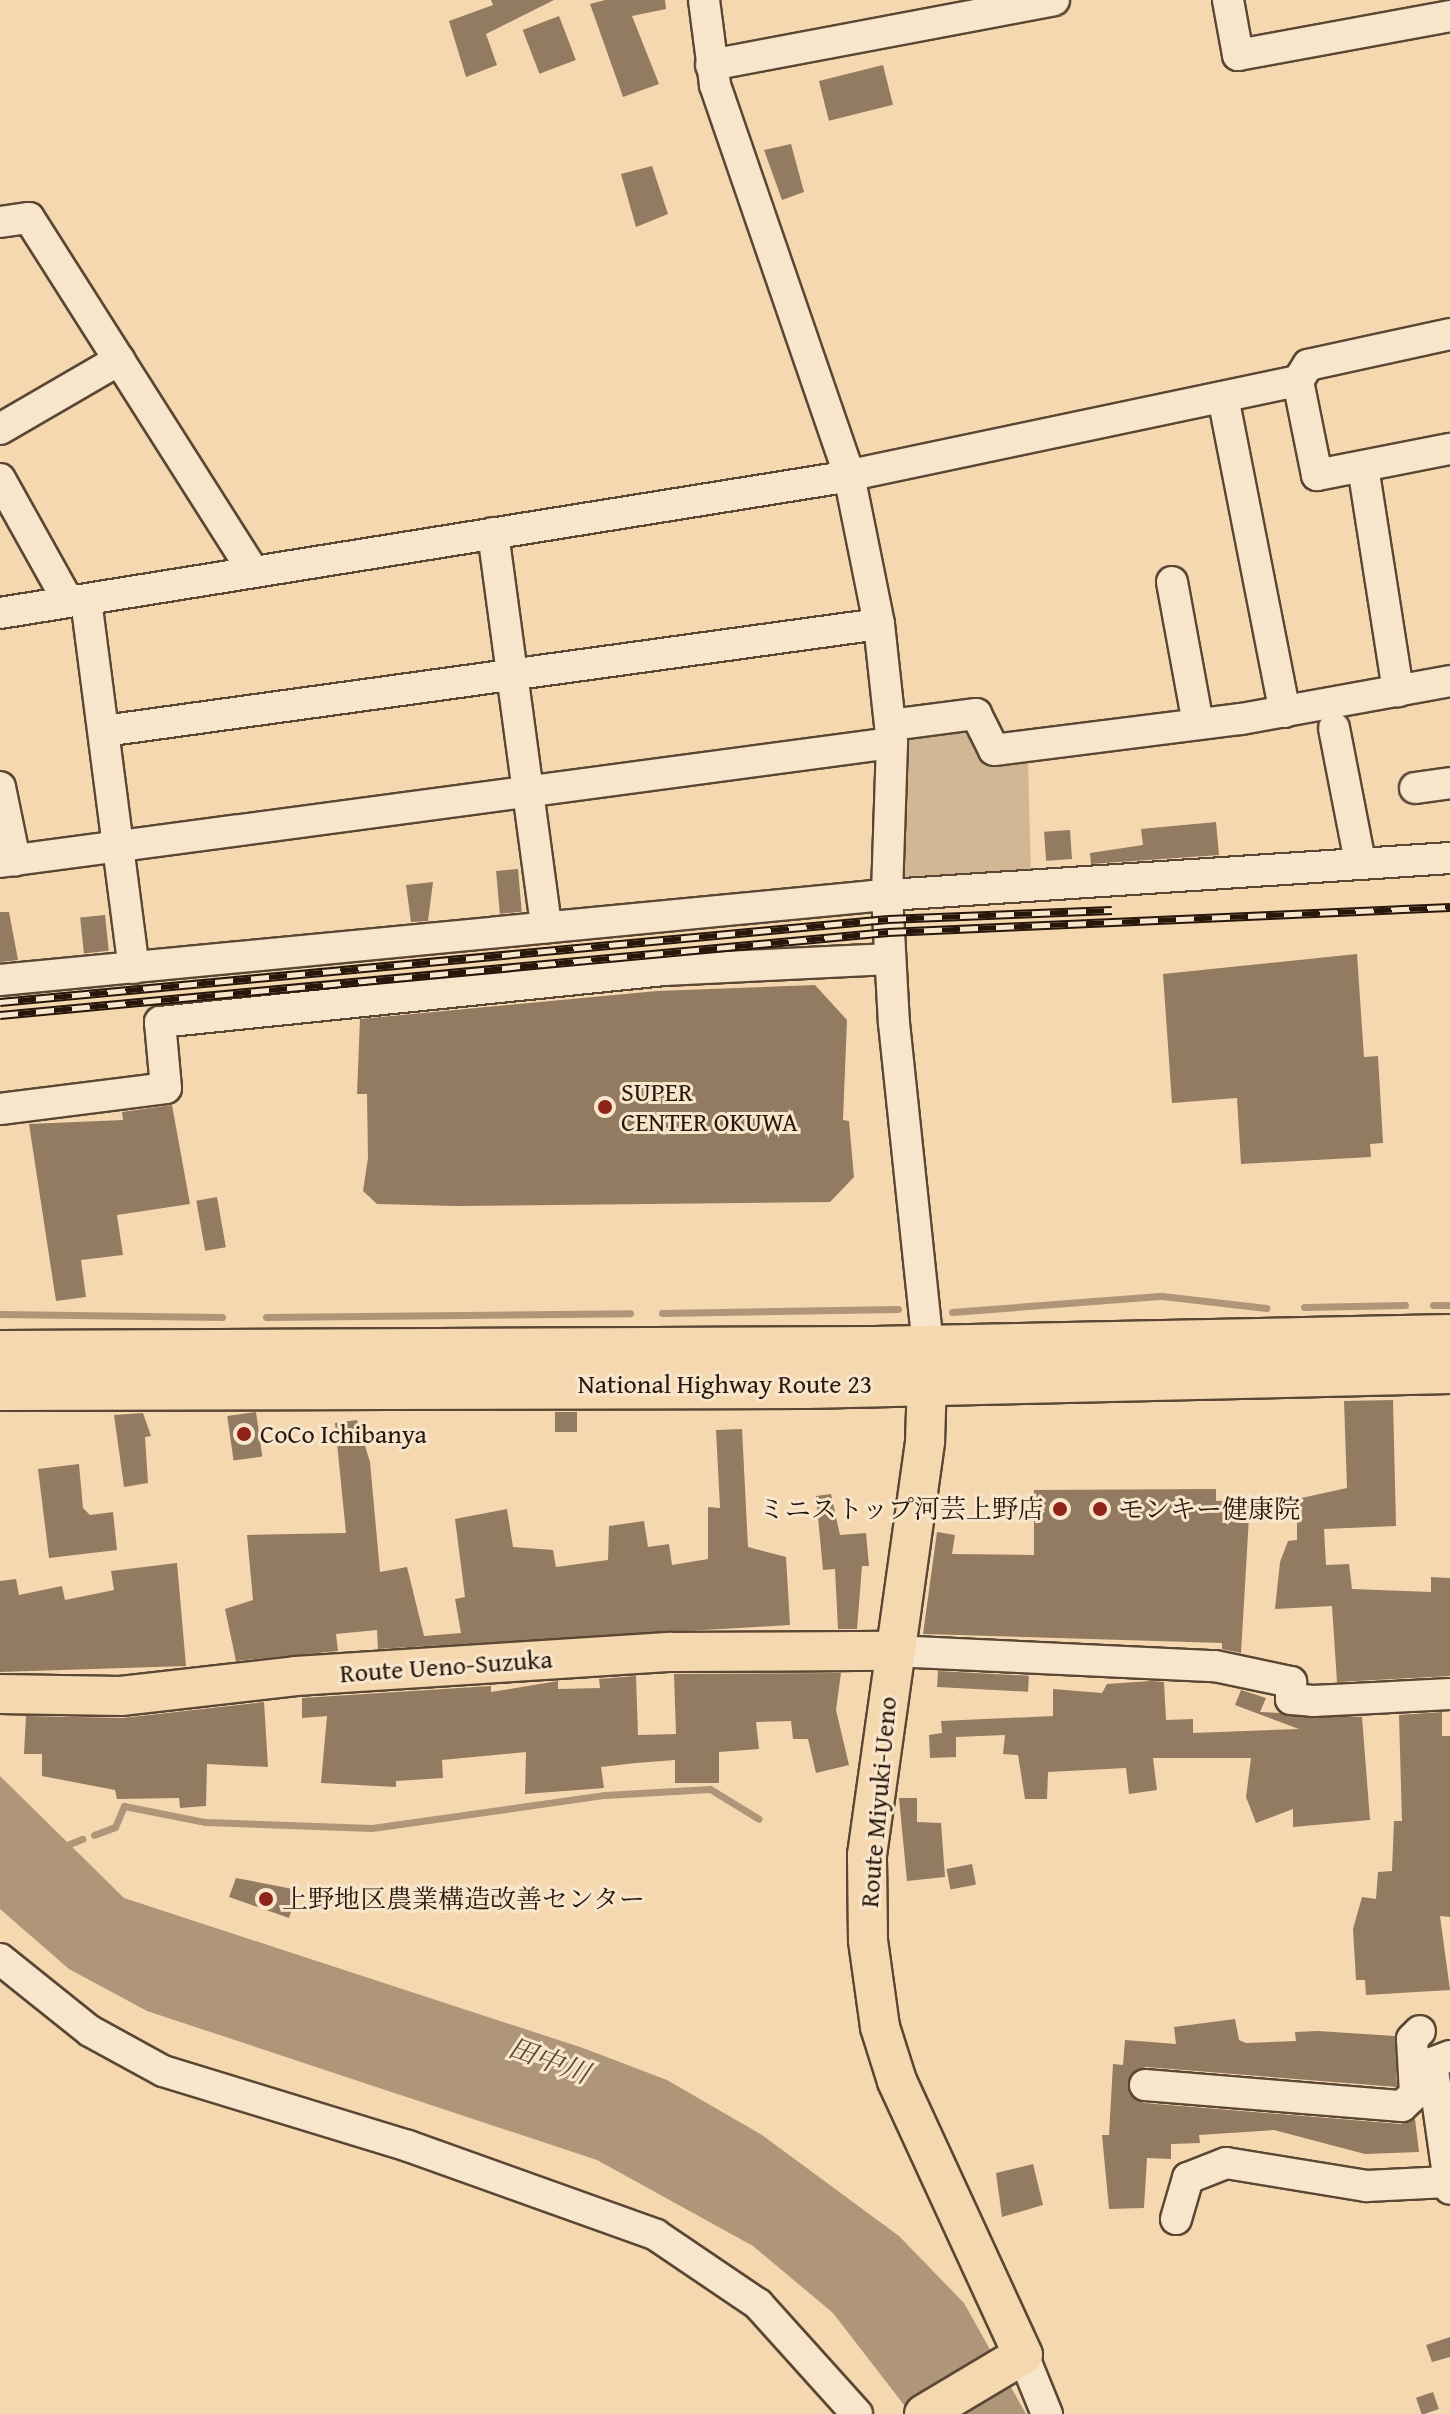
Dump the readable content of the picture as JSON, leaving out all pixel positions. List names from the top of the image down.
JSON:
{
  "streets": {
    "highway": ["National Highway Route 23"],
    "main road": ["Route Ueno-Suzuka", "Route Miyuki-Ueno"]
  },
  "crossings": [
    ["National Highway Route 23", "Route Miyuki-Ueno"],
    ["Route Ueno-Suzuka", "Route Miyuki-Ueno"]
  ],
  "water": ["田中川"],
  "places": [
    "SUPER CENTER OKUWA",
    "CoCo Ichibanya",
    "ミニストップ河芸上野店",
    "モンキー健康院",
    "上野地区農業構造改善センター"
  ]
}
